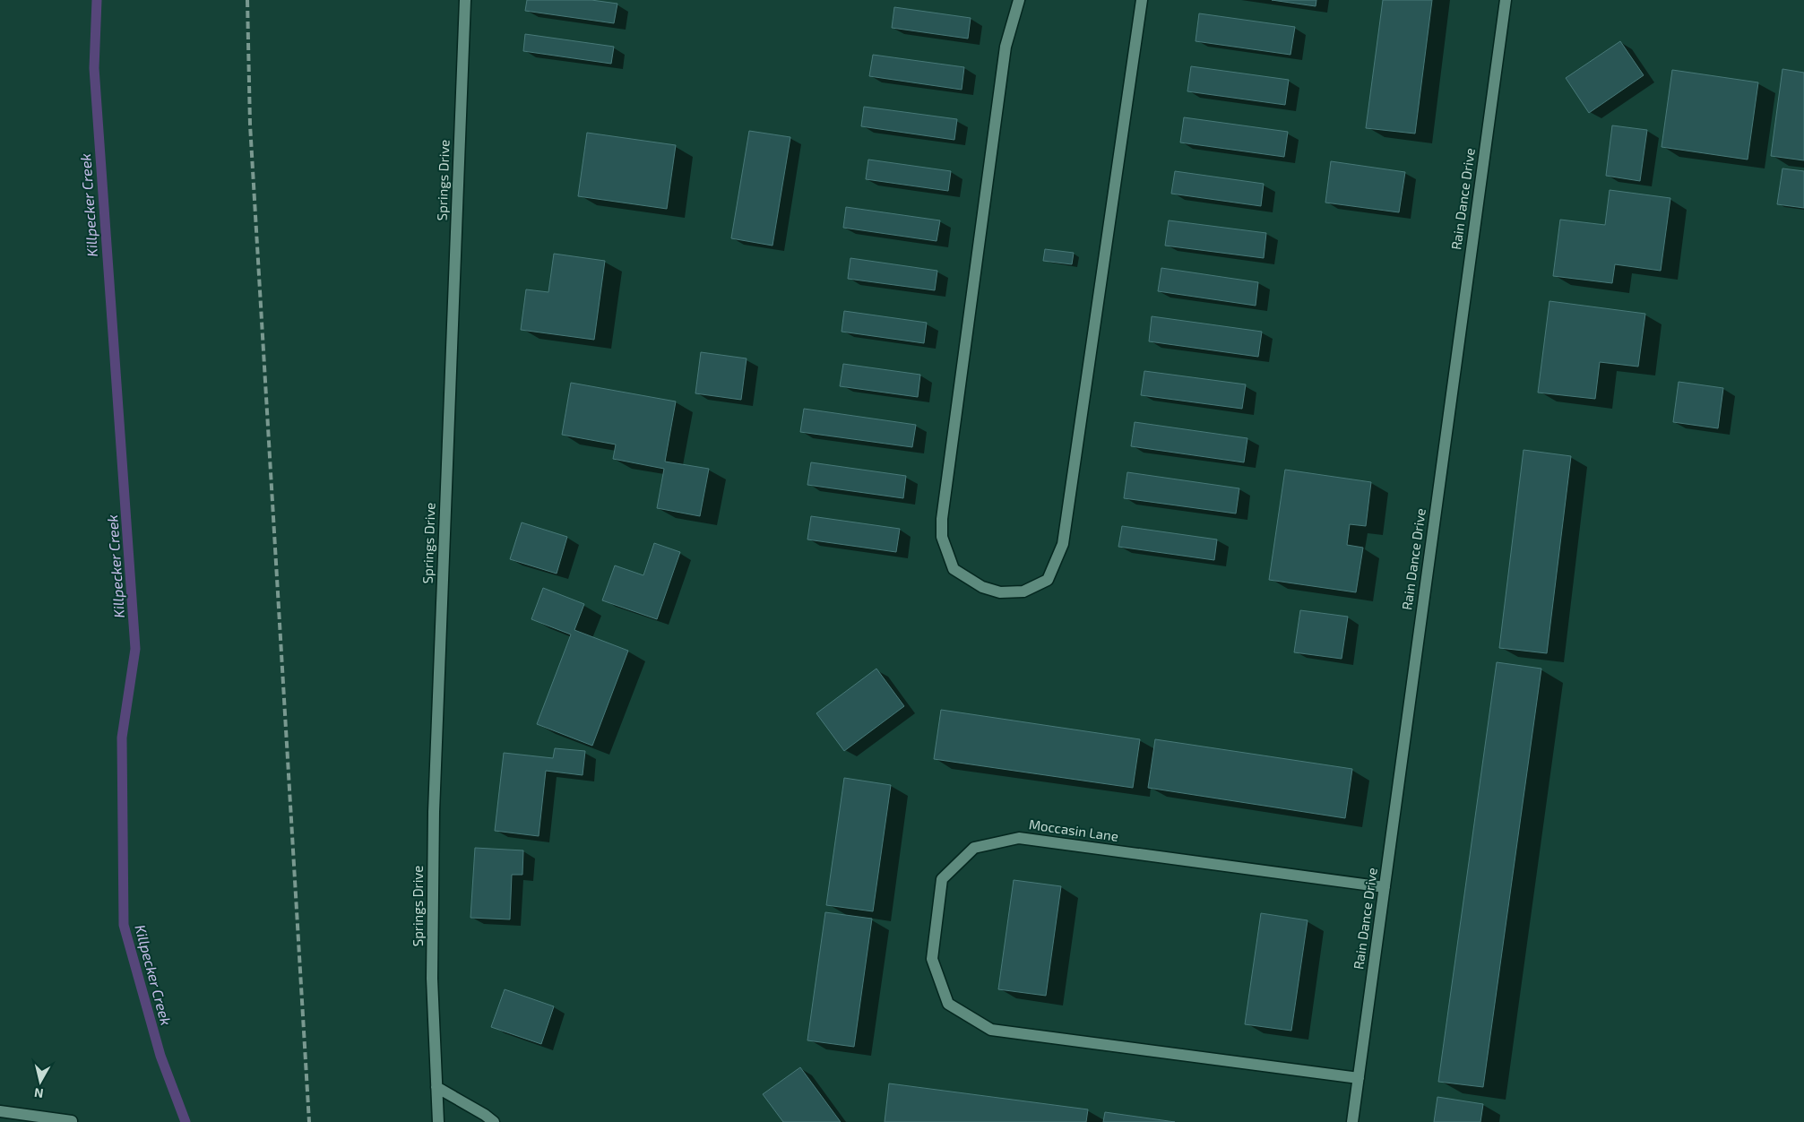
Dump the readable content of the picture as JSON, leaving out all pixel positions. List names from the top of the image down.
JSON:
{
  "streets": {
    "street": ["Springs Drive", "Rain Dance Drive", "Moccasin Lane"]
  },
  "crossings": [
    ["Rain Dance Drive", "Moccasin Lane"]
  ],
  "water": ["Killpecker Creek"],
  "north": "bottom"
}
